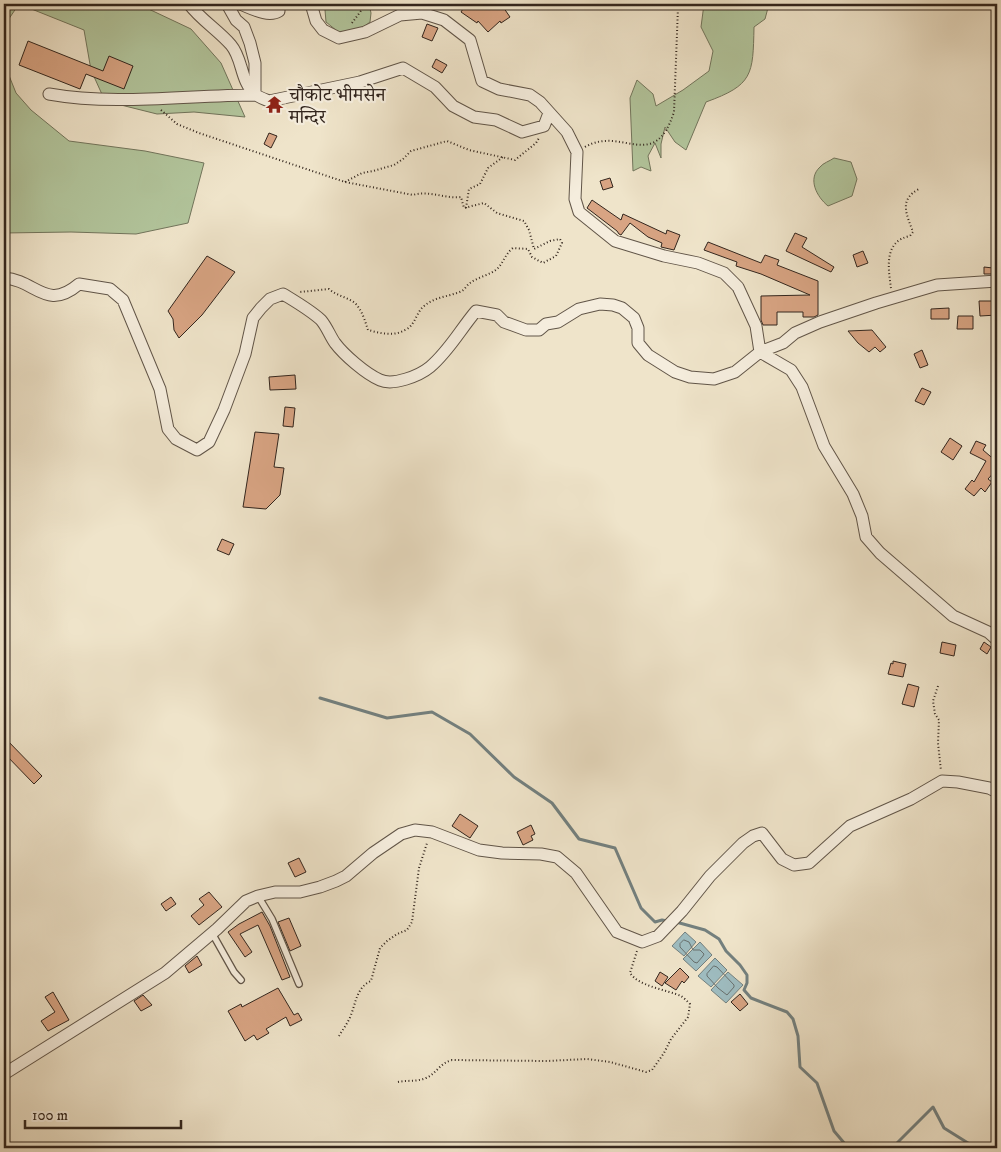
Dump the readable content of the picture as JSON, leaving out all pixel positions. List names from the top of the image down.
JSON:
{
  "places": {
    "temple": ["चौकोट भीमसेन मन्दिर"]
  },
  "scale_bar": "100 m"
}
